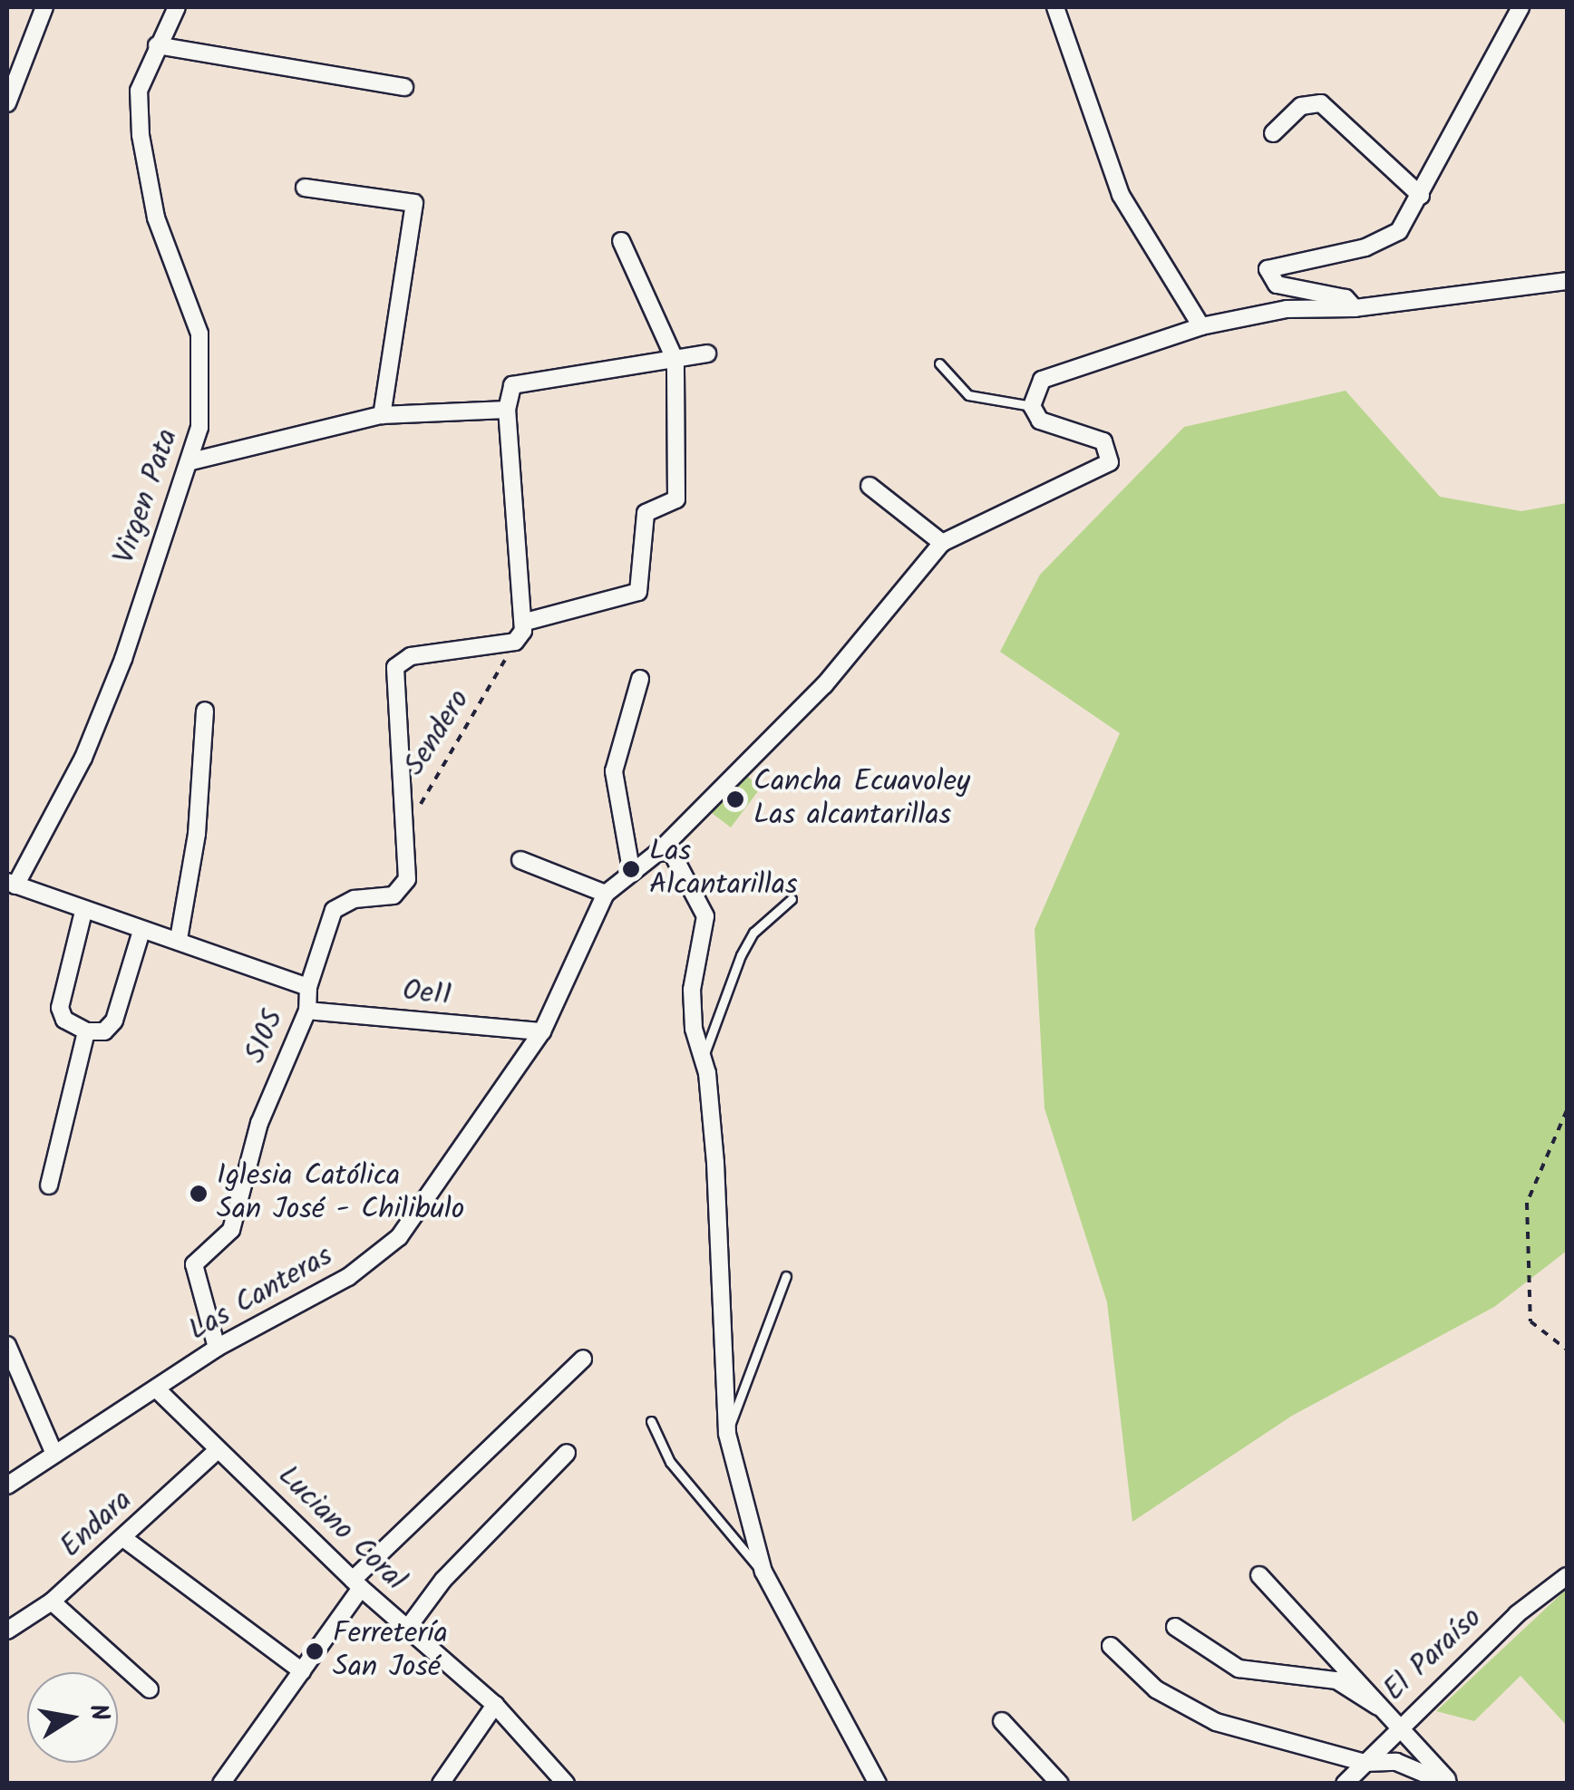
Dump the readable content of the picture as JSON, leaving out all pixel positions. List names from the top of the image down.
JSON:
{
  "streets": {
    "street": [
      "Virgen Pata",
      "Oe11",
      "S10S",
      "Las Canteras",
      "Endara",
      "Luciano Coral",
      "El Paraíso"
    ],
    "path": ["Sendero"]
  },
  "crossings": [
    ["Virgen Pata", "S10S"],
    ["Oe11", "S10S"],
    ["Oe11", "Las Canteras"],
    ["S10S", "Las Canteras"],
    ["Las Canteras", "Luciano Coral"],
    ["Endara", "Luciano Coral"]
  ],
  "places": [
    "Cancha Ecuavoley Las alcantarillas",
    "Las Alcantarillas",
    "Iglesia Católica San José - Chilibulo",
    "Ferretería San José"
  ],
  "north": "right"
}
